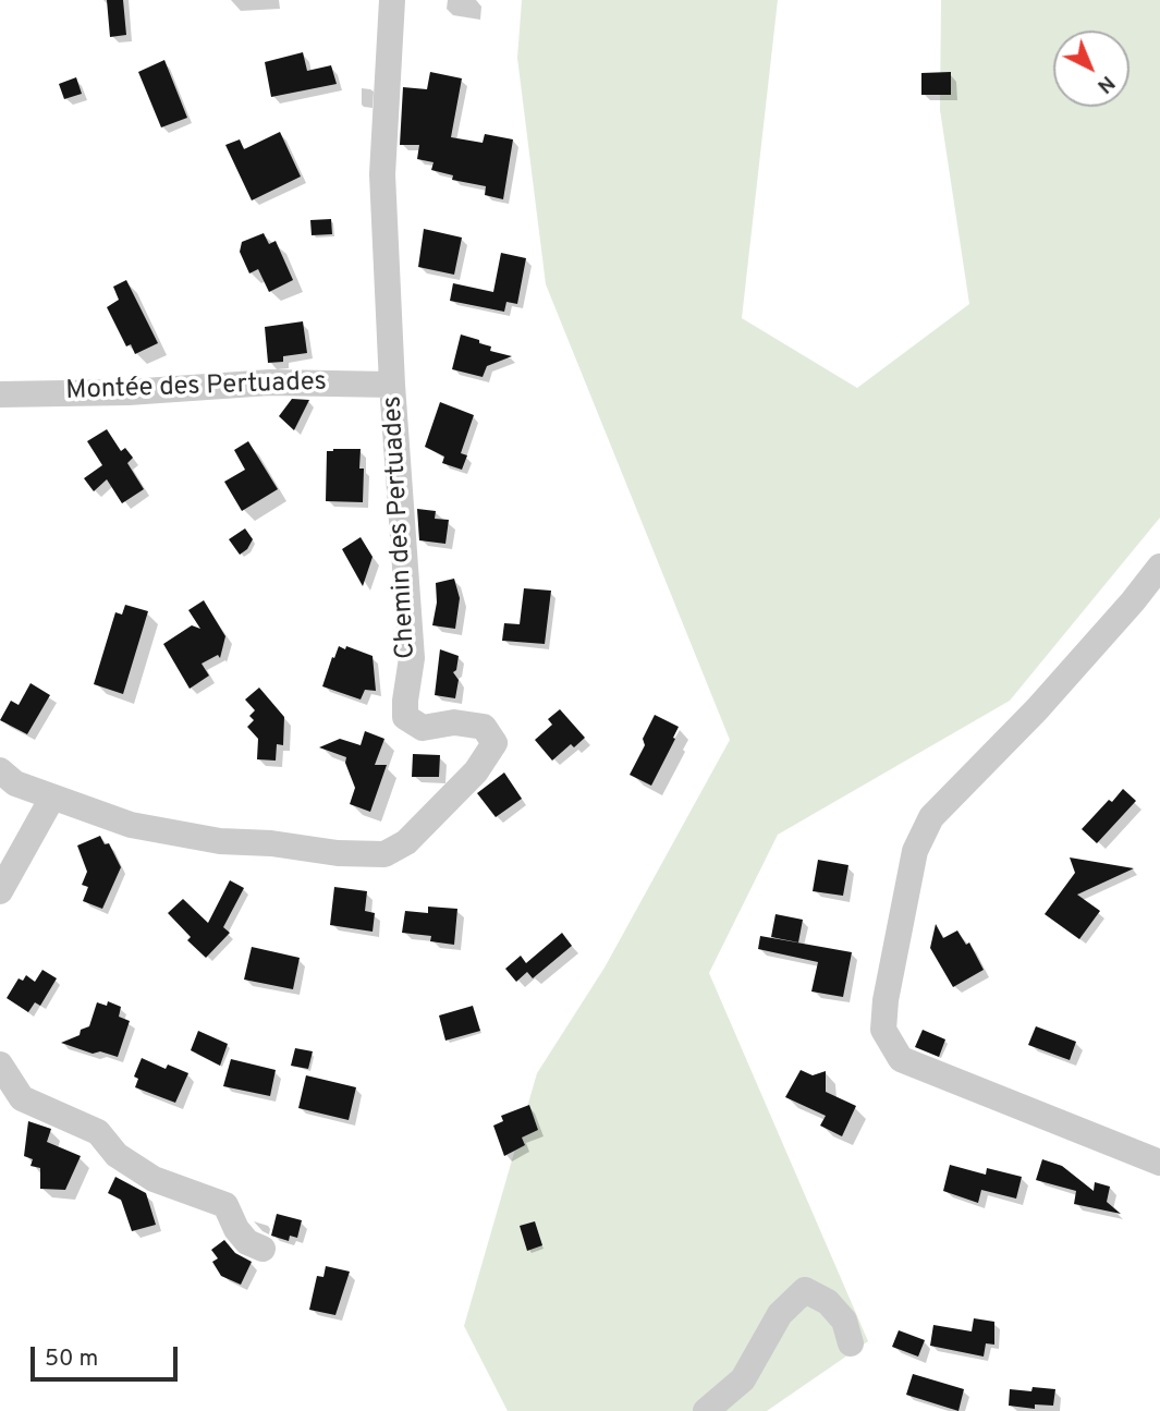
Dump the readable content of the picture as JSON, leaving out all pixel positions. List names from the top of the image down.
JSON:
{
  "streets": {
    "street": ["Montée des Pertuades", "Chemin des Pertuades"]
  },
  "crossings": [
    ["Montée des Pertuades", "Chemin des Pertuades"]
  ],
  "scale_bar": "50 m",
  "north": "bottom right"
}
